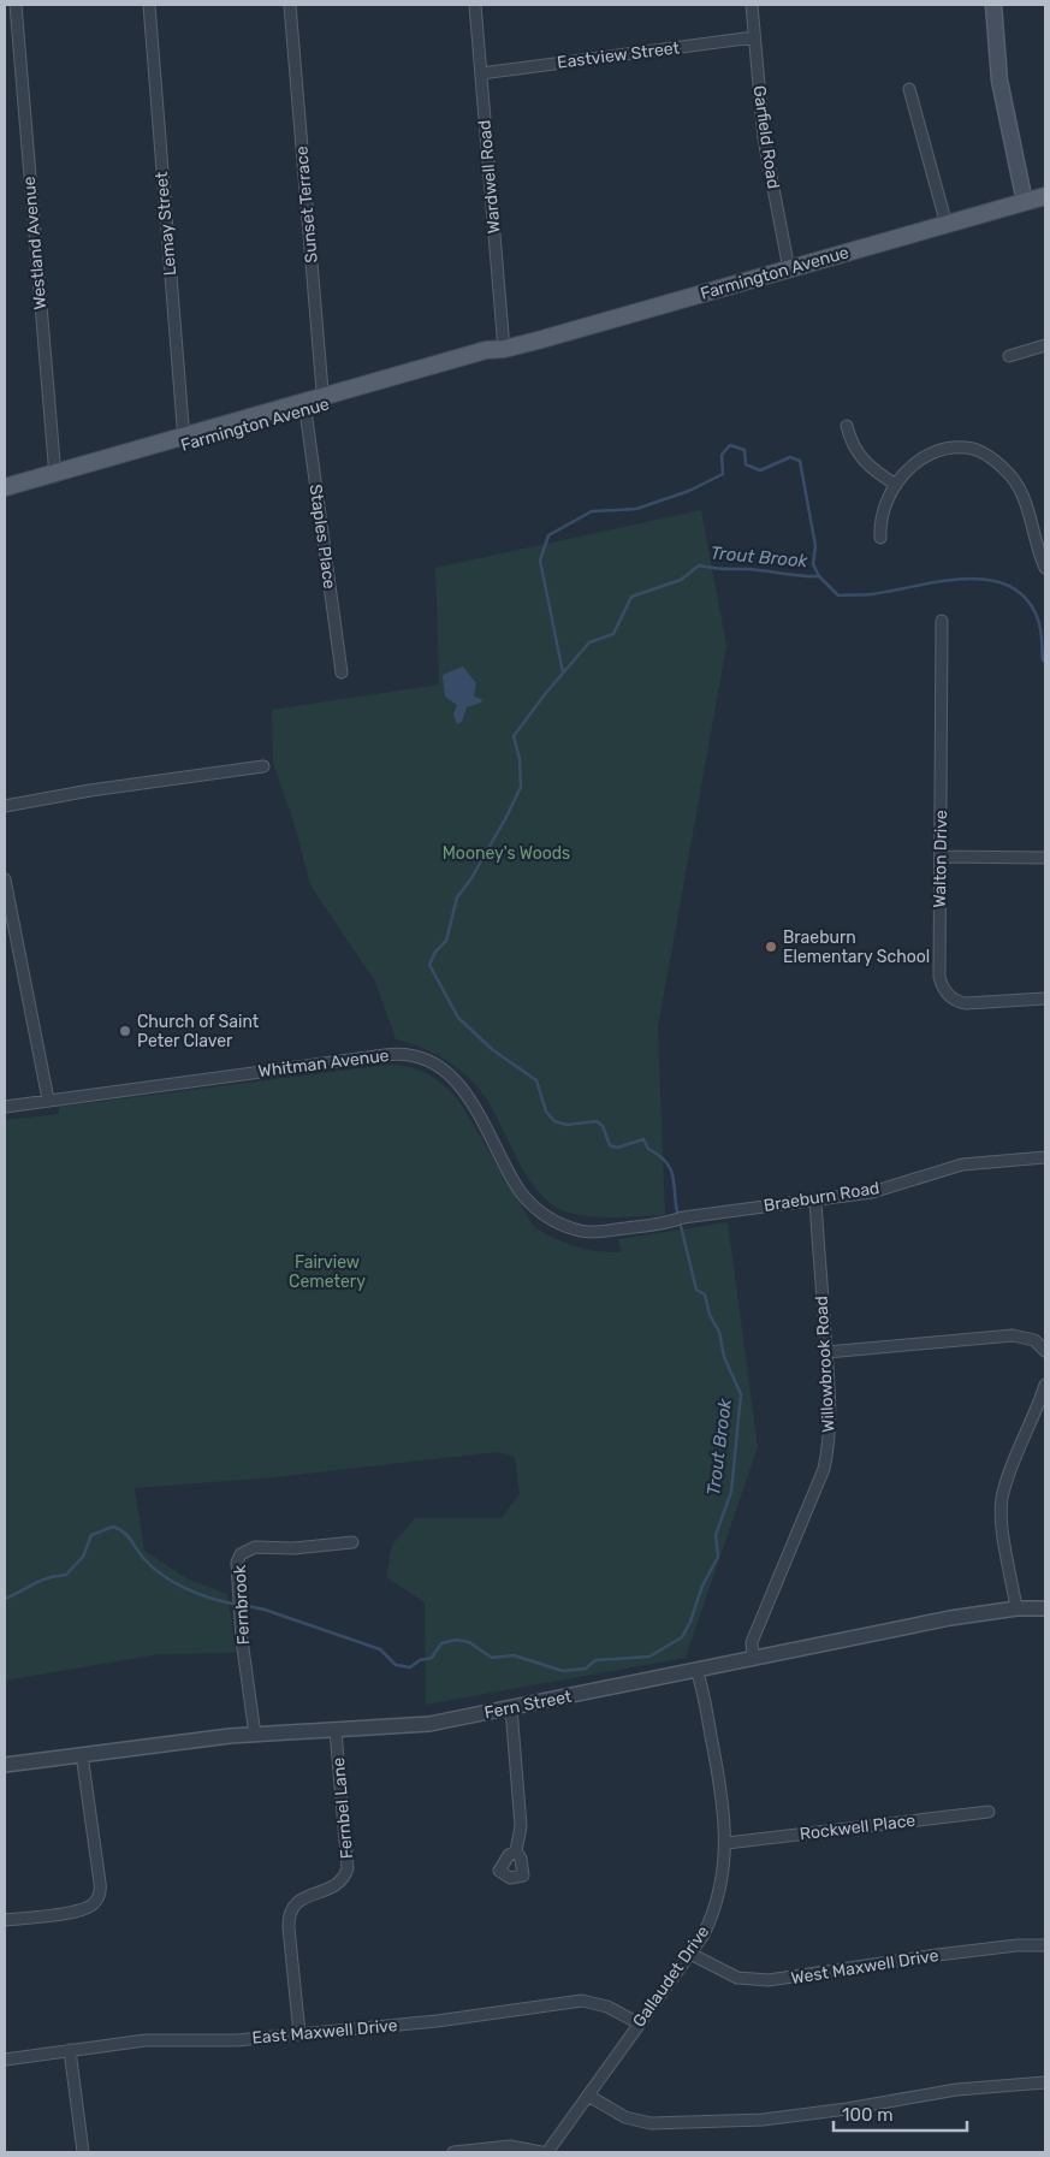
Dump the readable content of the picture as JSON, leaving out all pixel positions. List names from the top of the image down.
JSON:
{
  "streets": {
    "main road": ["Farmington Avenue"],
    "street": [
      "Eastview Street",
      "Garfield Road",
      "Wardwell Road",
      "Sunset Terrace",
      "Lemay Street",
      "Westland Avenue",
      "Staples Place",
      "Walton Drive",
      "Whitman Avenue",
      "Braeburn Road",
      "Willowbrook Road",
      "Fernbrook",
      "Fern Street",
      "Fernbel Lane",
      "Rockwell Place",
      "West Maxwell Drive",
      "Gallaudet Drive",
      "East Maxwell Drive"
    ]
  },
  "crossings": [
    ["Eastview Street", "Garfield Road"],
    ["Eastview Street", "Wardwell Road"],
    ["Garfield Road", "Farmington Avenue"],
    ["Wardwell Road", "Farmington Avenue"],
    ["Sunset Terrace", "Farmington Avenue"],
    ["Lemay Street", "Farmington Avenue"],
    ["Westland Avenue", "Farmington Avenue"],
    ["Farmington Avenue", "Staples Place"],
    ["Whitman Avenue", "Braeburn Road"],
    ["Braeburn Road", "Willowbrook Road"],
    ["Willowbrook Road", "Fern Street"],
    ["Fernbrook", "Fern Street"],
    ["Fern Street", "Fernbel Lane"],
    ["Fern Street", "Gallaudet Drive"],
    ["Fernbel Lane", "East Maxwell Drive"],
    ["Rockwell Place", "Gallaudet Drive"],
    ["West Maxwell Drive", "Gallaudet Drive"],
    ["Gallaudet Drive", "East Maxwell Drive"]
  ],
  "water": ["Trout Brook"],
  "parks": ["Mooney's Woods", "Fairview Cemetery"],
  "places": ["Braeburn Elementary School", "Church of Saint Peter Claver"],
  "scale_bar": "100 m"
}
